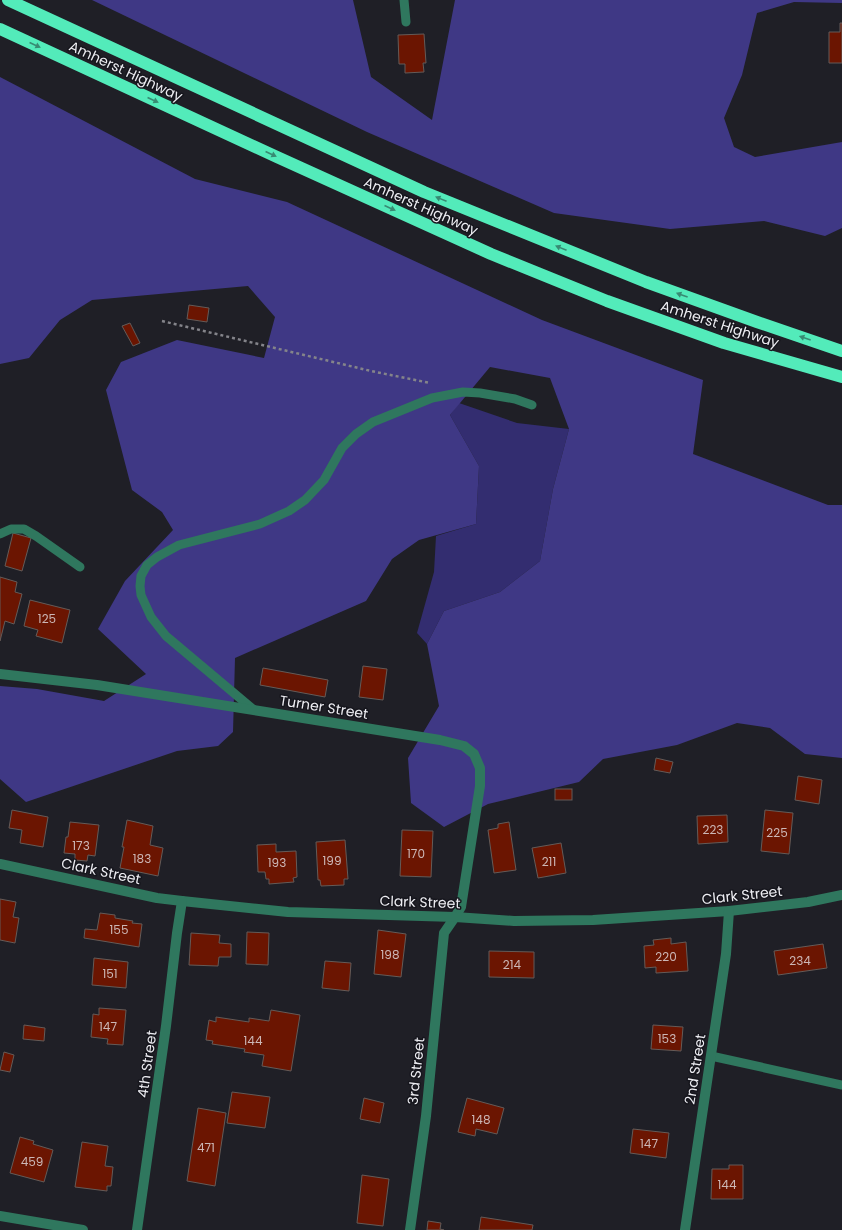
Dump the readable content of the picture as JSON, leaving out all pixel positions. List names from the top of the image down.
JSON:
{
  "streets": {
    "highway": ["Amherst Highway"],
    "street": [
      "Turner Street",
      "Clark Street",
      "4th Street",
      "2nd Street",
      "3rd Street"
    ]
  },
  "crossings": [
    ["Turner Street", "Clark Street"],
    ["Turner Street", "3rd Street"],
    ["Clark Street", "4th Street"],
    ["Clark Street", "2nd Street"],
    ["Clark Street", "3rd Street"]
  ],
  "house_numbers": [
    "125",
    "223",
    "225",
    "173",
    "170",
    "183",
    "199",
    "211",
    "193",
    "155",
    "198",
    "220",
    "234",
    "214",
    "151",
    "147",
    "153",
    "144",
    "148",
    "147",
    "471",
    "459",
    "144"
  ]
}
